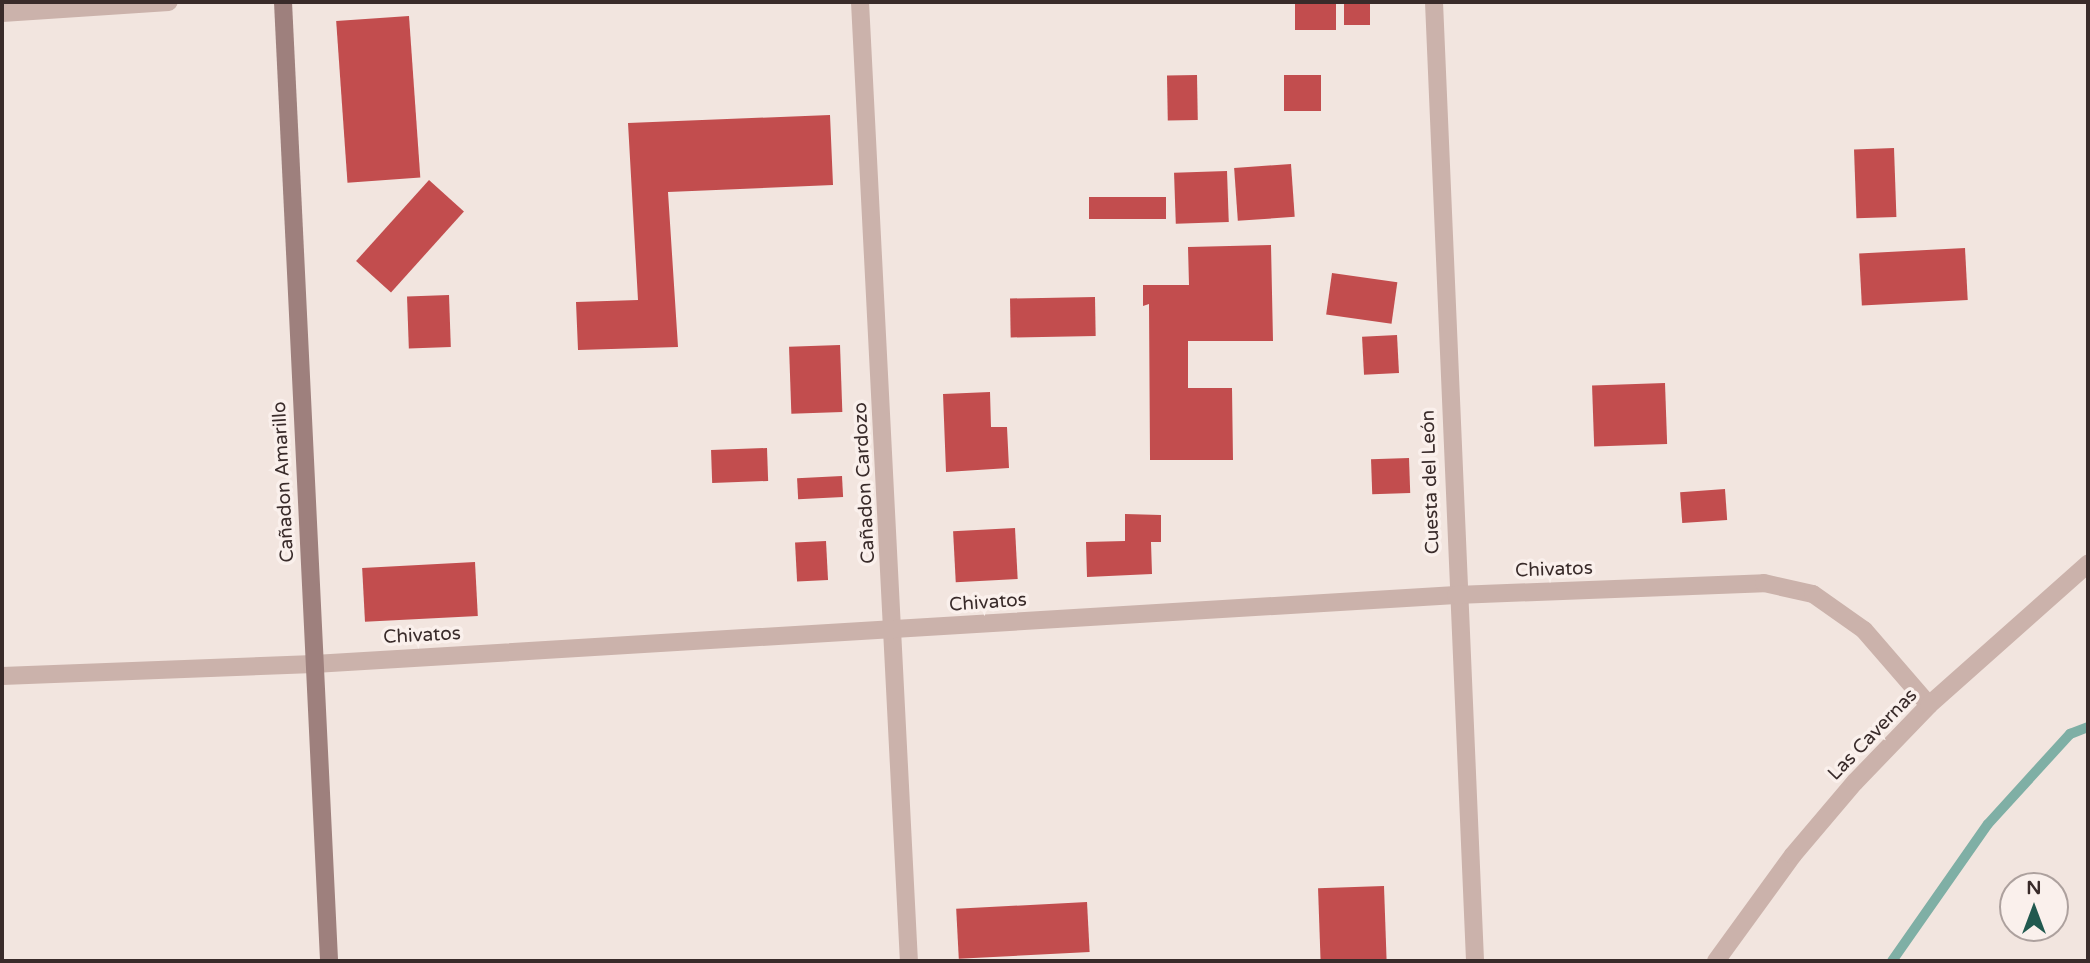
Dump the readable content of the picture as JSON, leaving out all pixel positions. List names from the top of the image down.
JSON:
{
  "streets": {
    "street": [
      "Cañadon Amarillo",
      "Cuesta del León",
      "Cañadon Cardozo",
      "Chivatos",
      "Las Cavernas"
    ]
  },
  "crossings": [
    ["Cañadon Amarillo", "Chivatos"],
    ["Cuesta del León", "Chivatos"],
    ["Cañadon Cardozo", "Chivatos"],
    ["Chivatos", "Las Cavernas"]
  ],
  "north": "top"
}
